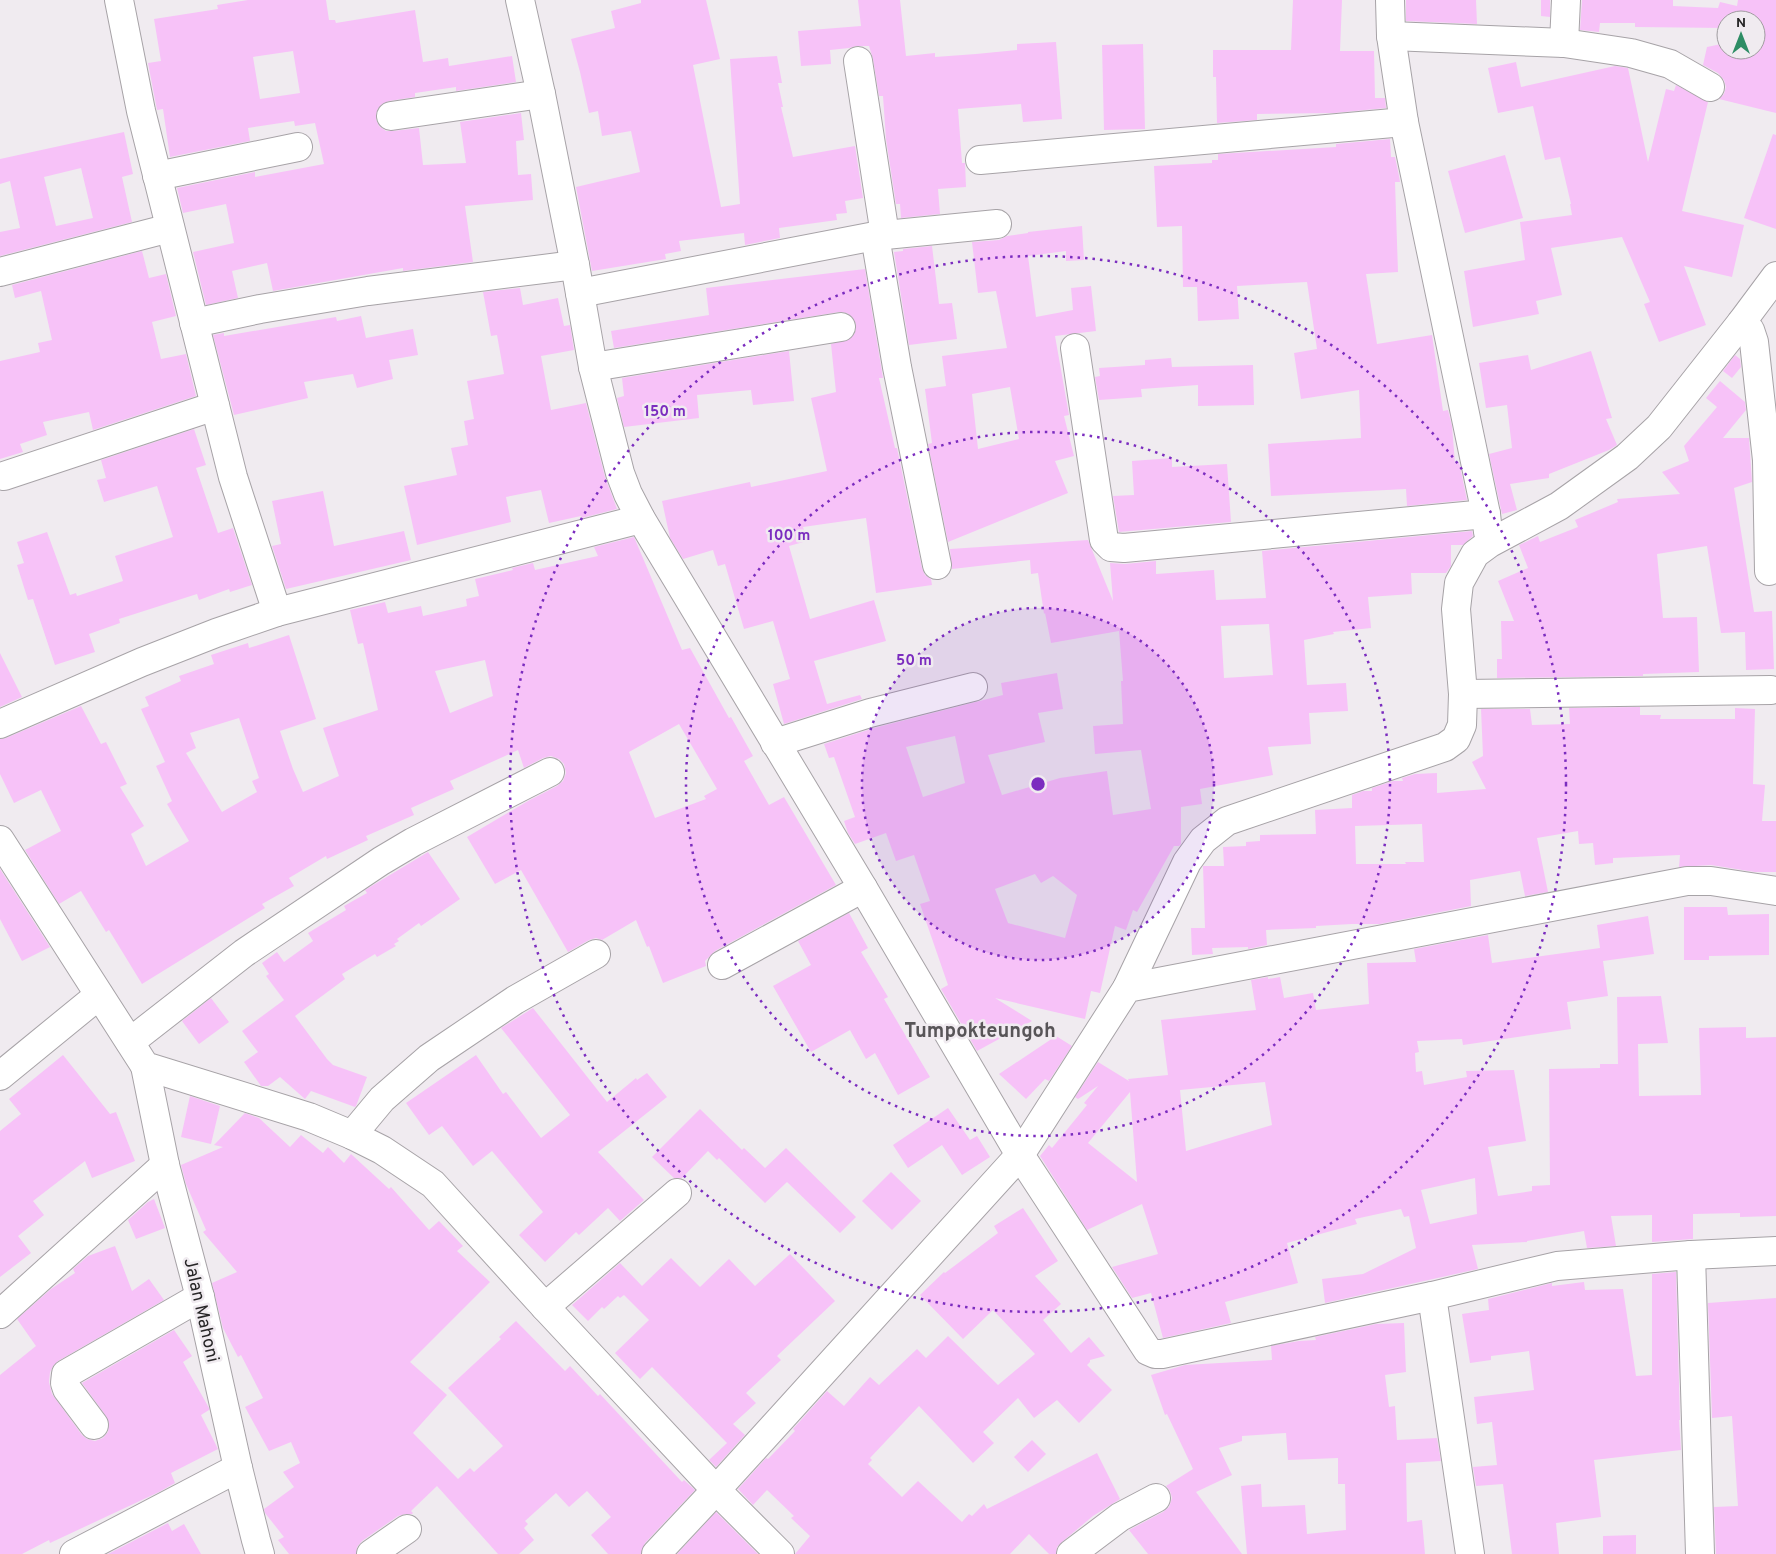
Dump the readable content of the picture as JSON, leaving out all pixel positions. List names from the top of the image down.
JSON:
{
  "streets": {
    "street": ["Jalan Mahoni"]
  },
  "districts": ["Tumpokteungoh"],
  "north": "top",
  "rings": ["150 m", "100 m", "50 m"]
}
